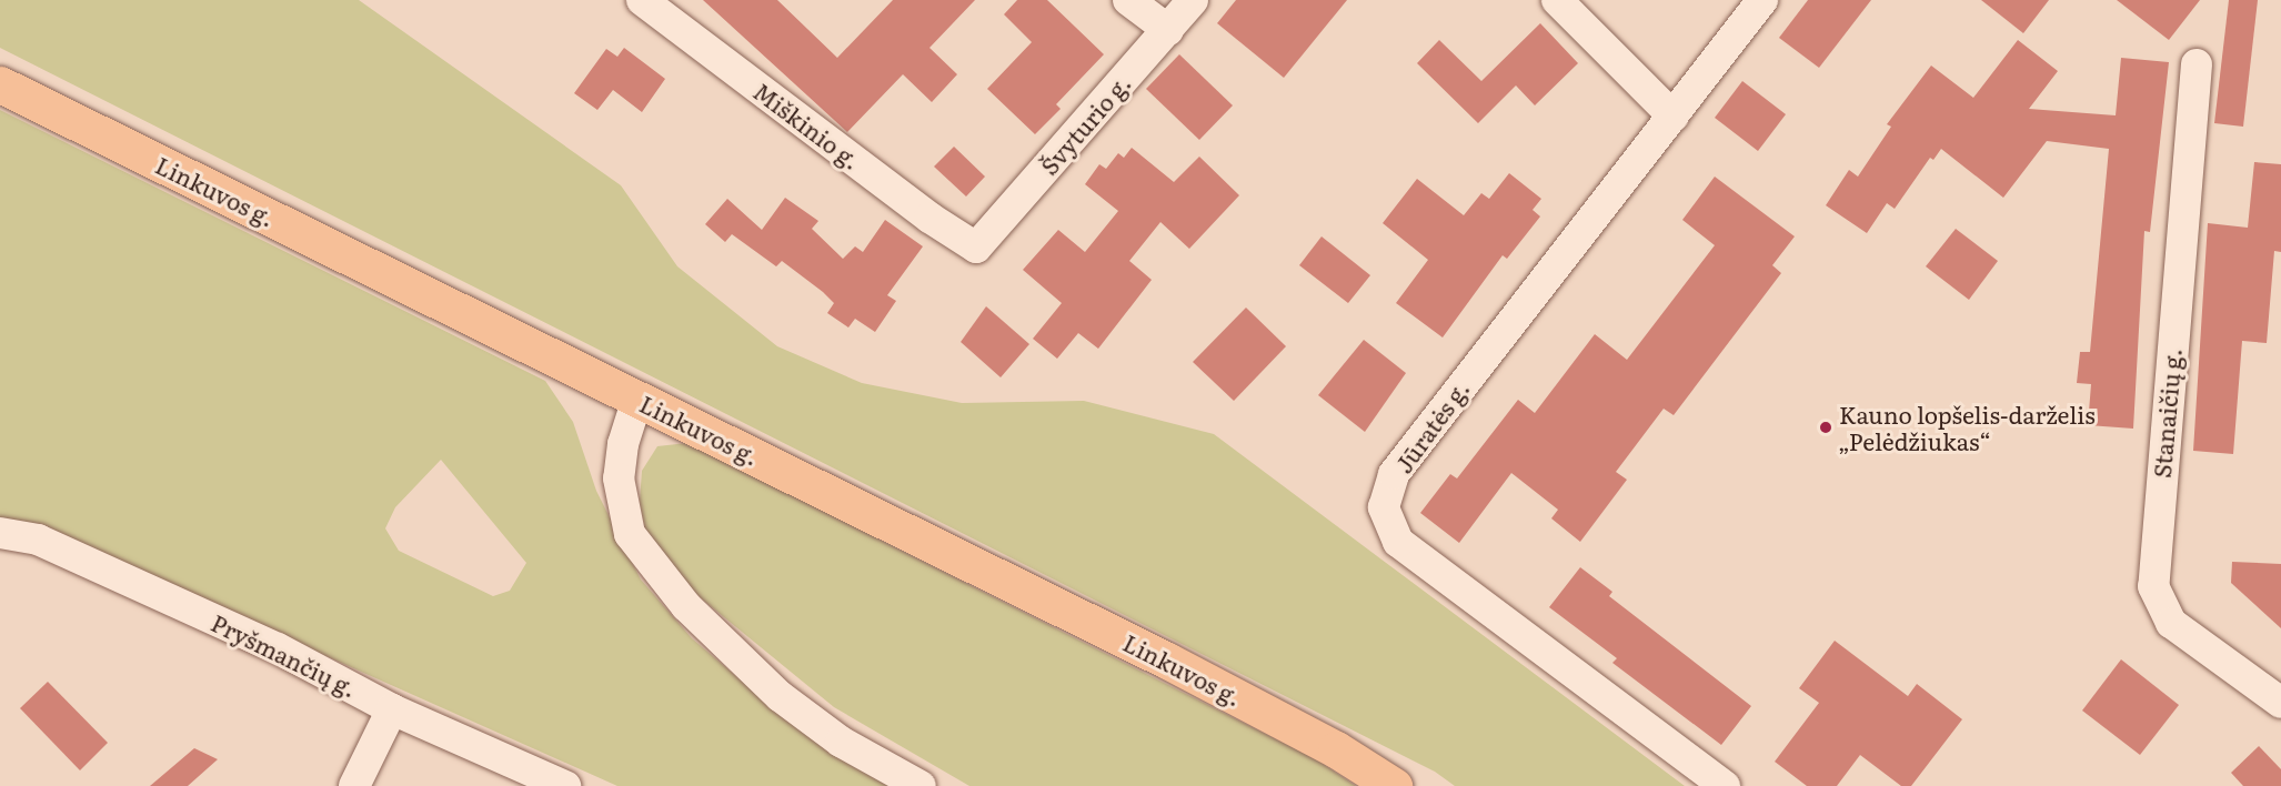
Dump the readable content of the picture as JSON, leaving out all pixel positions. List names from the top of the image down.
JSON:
{
  "streets": {
    "main road": ["Linkuvos g."],
    "street": [
      "Švyturio g.",
      "Miškinio g.",
      "Stanaičių g.",
      "Jūratės g.",
      "Pryšmančių g."
    ]
  },
  "crossings": [
    ["Švyturio g.", "Miškinio g."]
  ],
  "places": ["Kauno lopšelis-darželis „Pelėdžiukas“"]
}
